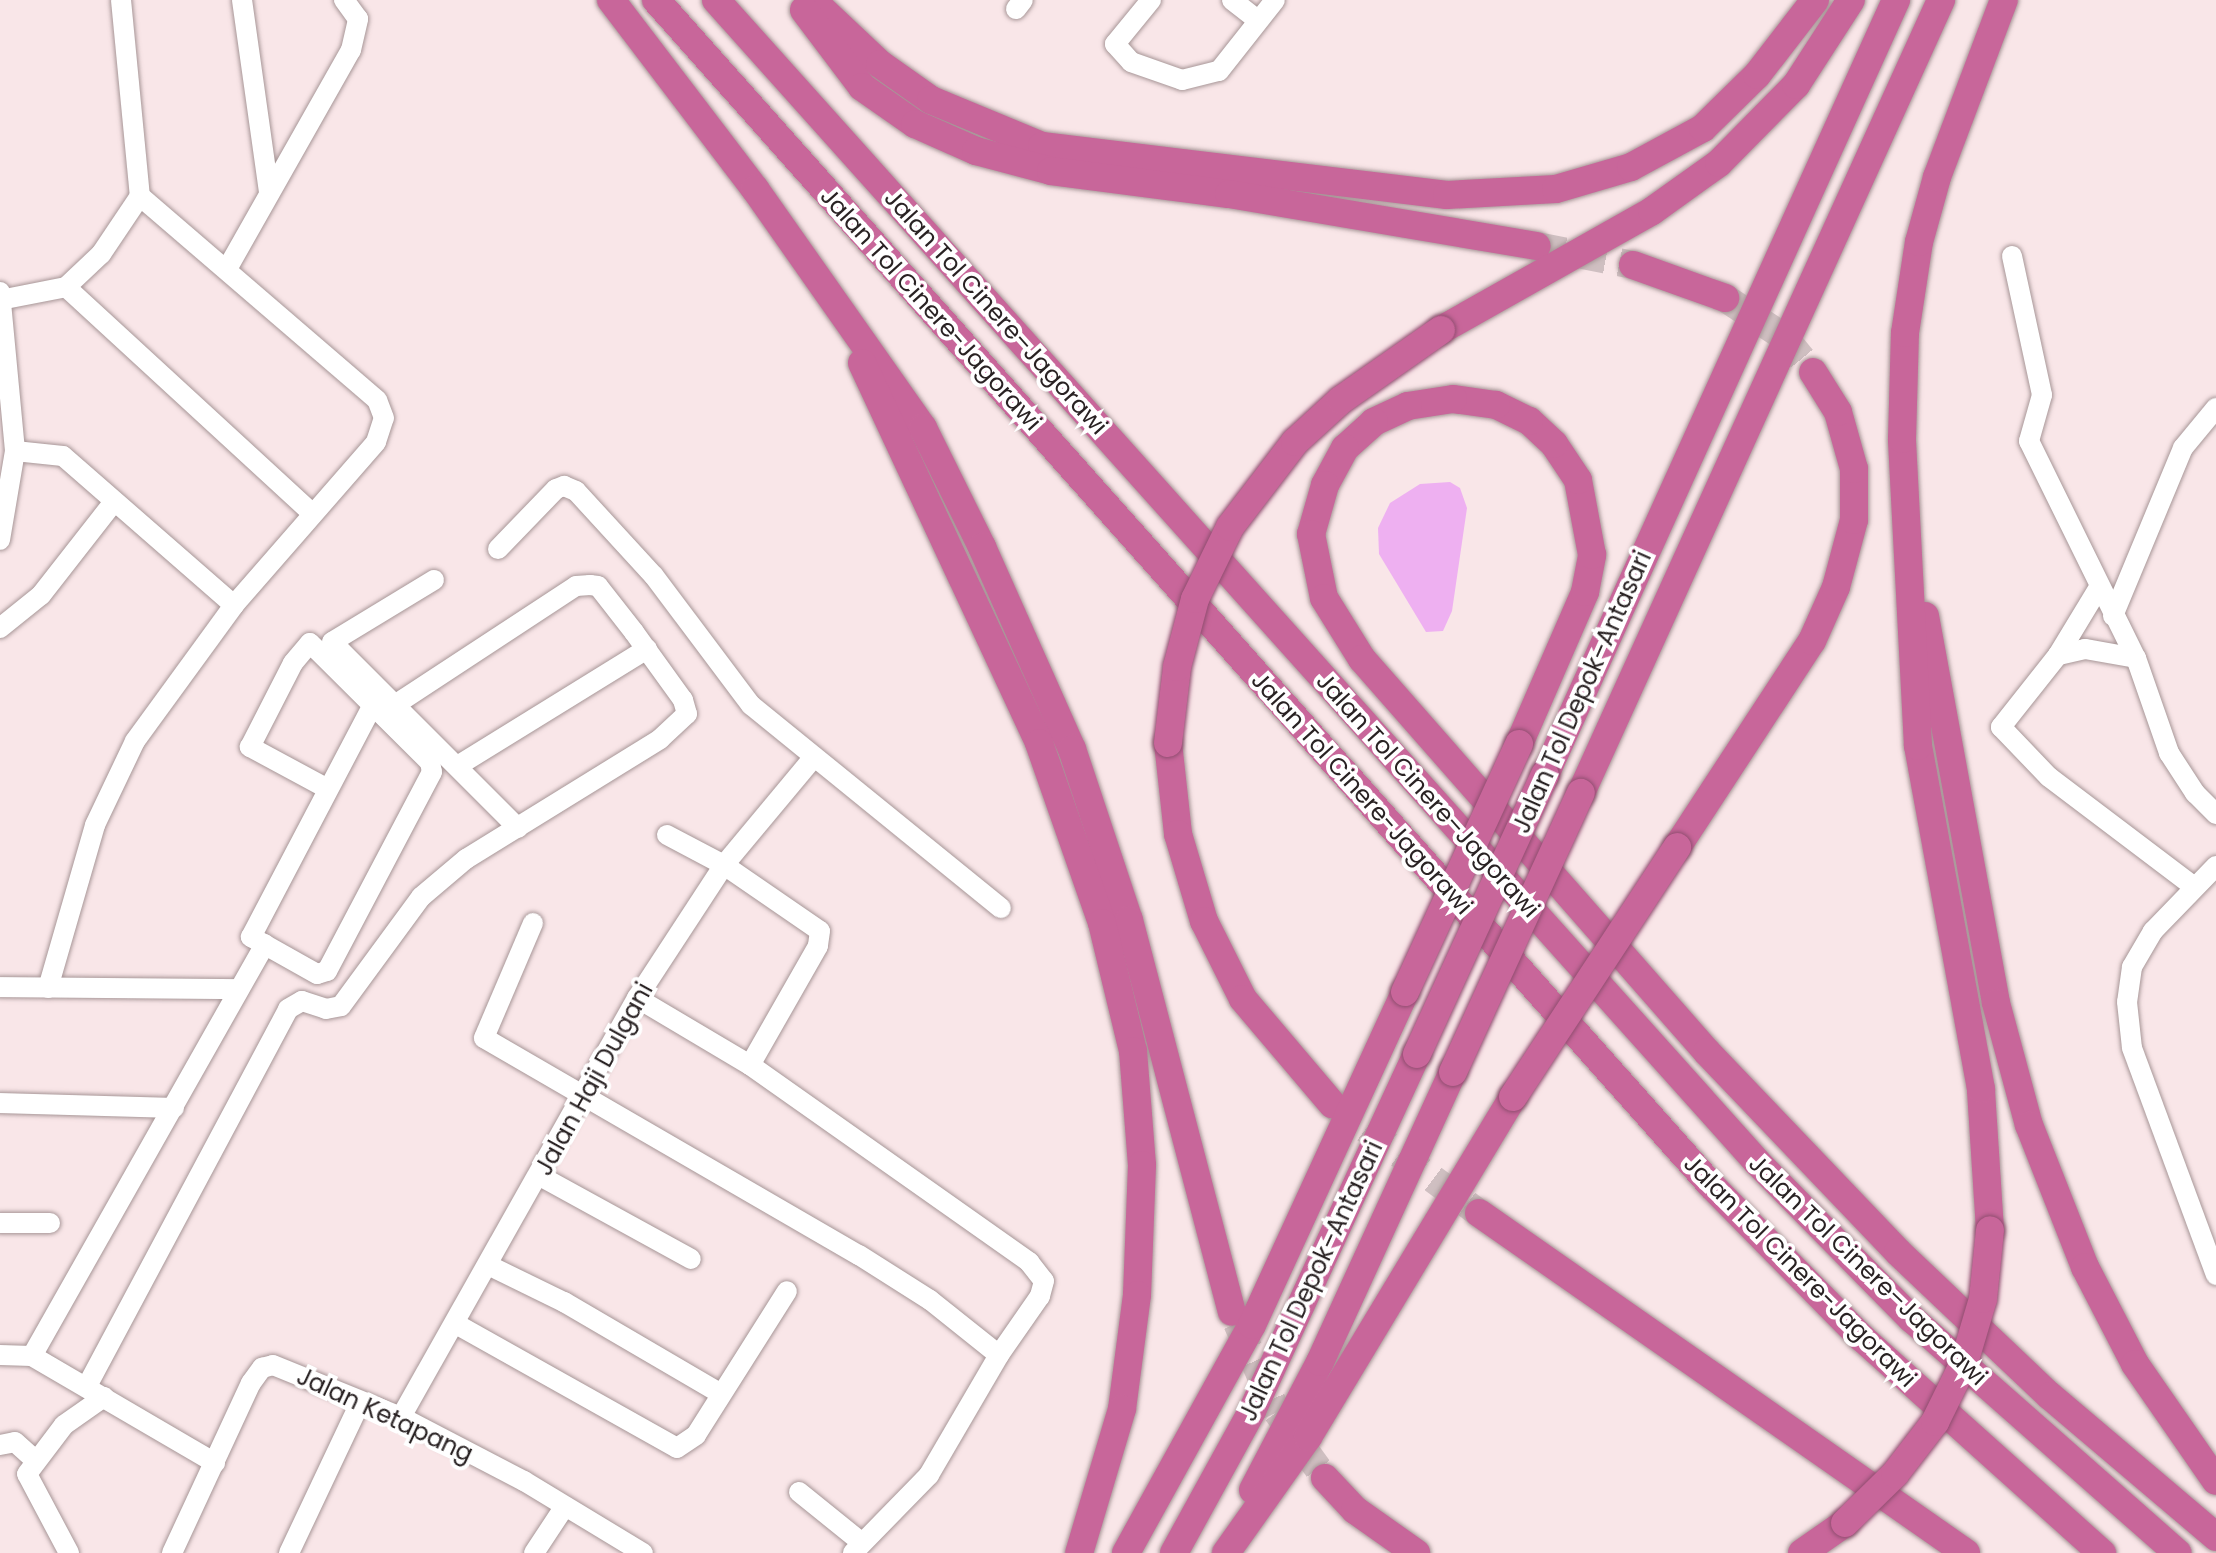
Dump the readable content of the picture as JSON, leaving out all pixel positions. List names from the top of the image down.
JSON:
{
  "streets": {
    "highway": ["Jalan Tol Cinere-Jagorawi", "Jalan Tol Cinere–Jagorawi", "Jalan Tol Depok–Antasari"],
    "street": ["Jalan Haji Dulgani", "Jalan Ketapang"]
  },
  "crossings": [
    ["Jalan Haji Dulgani", "Jalan Ketapang"]
  ]
}
